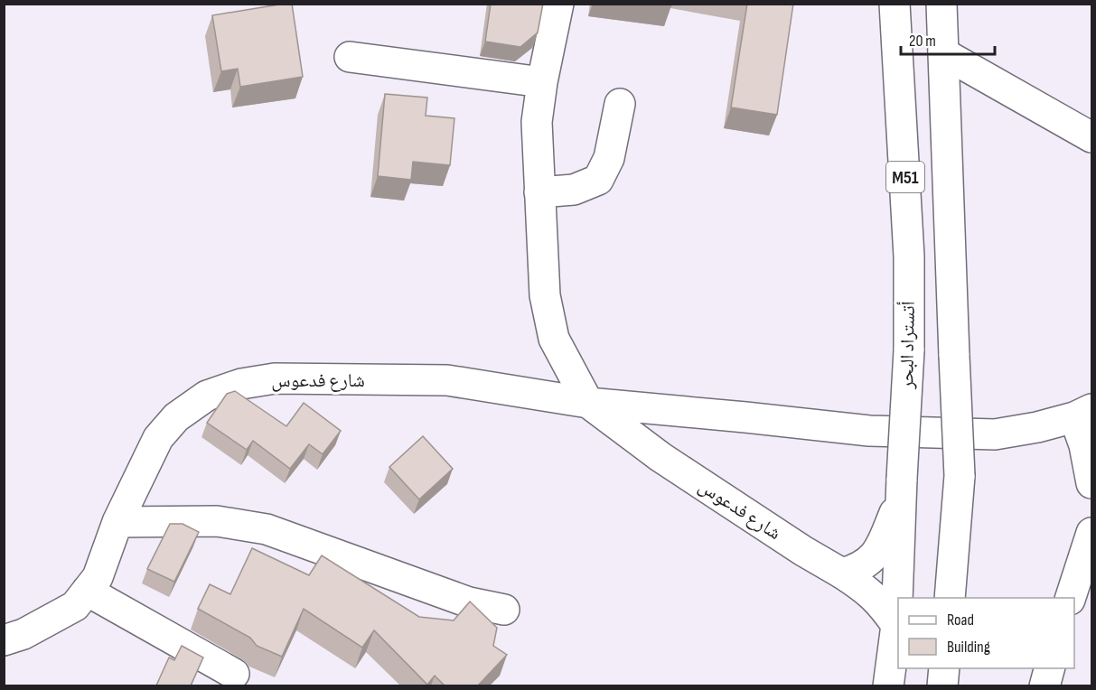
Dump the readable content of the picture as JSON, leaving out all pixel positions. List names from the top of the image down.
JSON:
{
  "streets": {
    "main road": ["M51", "أتستراد البحر", "شارع فدعوس"]
  },
  "crossings": [
    ["أتستراد البحر", "شارع فدعوس"]
  ],
  "legend": ["Road", "Building"],
  "scale_bar": "20 m"
}
